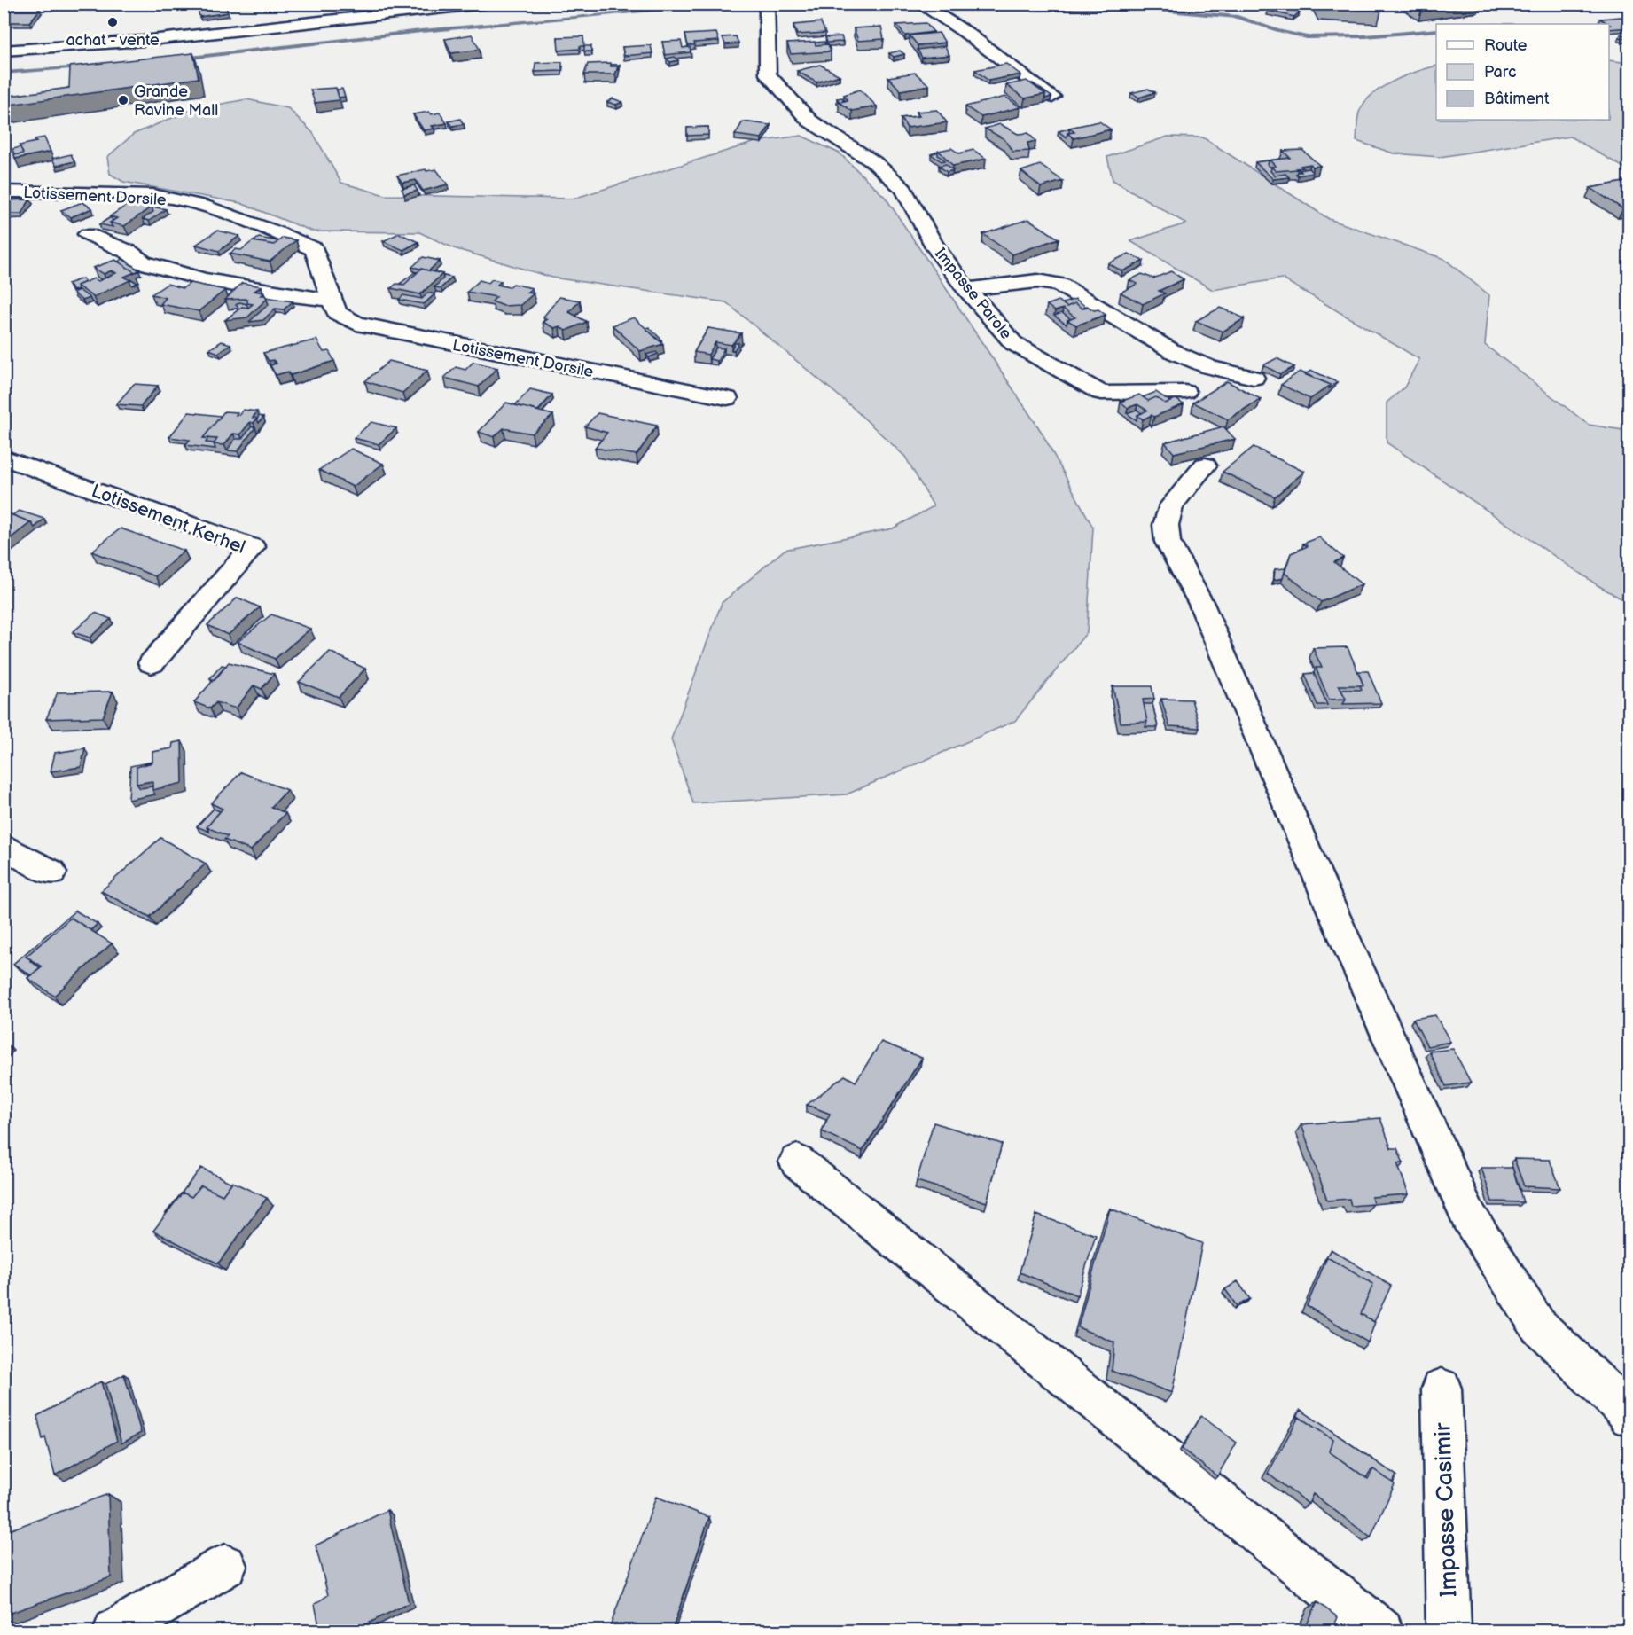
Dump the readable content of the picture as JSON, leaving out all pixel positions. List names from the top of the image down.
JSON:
{
  "streets": {
    "street": [
      "Lotissement Dorsile",
      "Impasse Parole",
      "Lotissement Kerhel",
      "Impasse Casimir"
    ]
  },
  "places": ["achat - vente", "Grande Ravine Mall"],
  "legend": ["Route", "Parc", "Bâtiment"]
}
